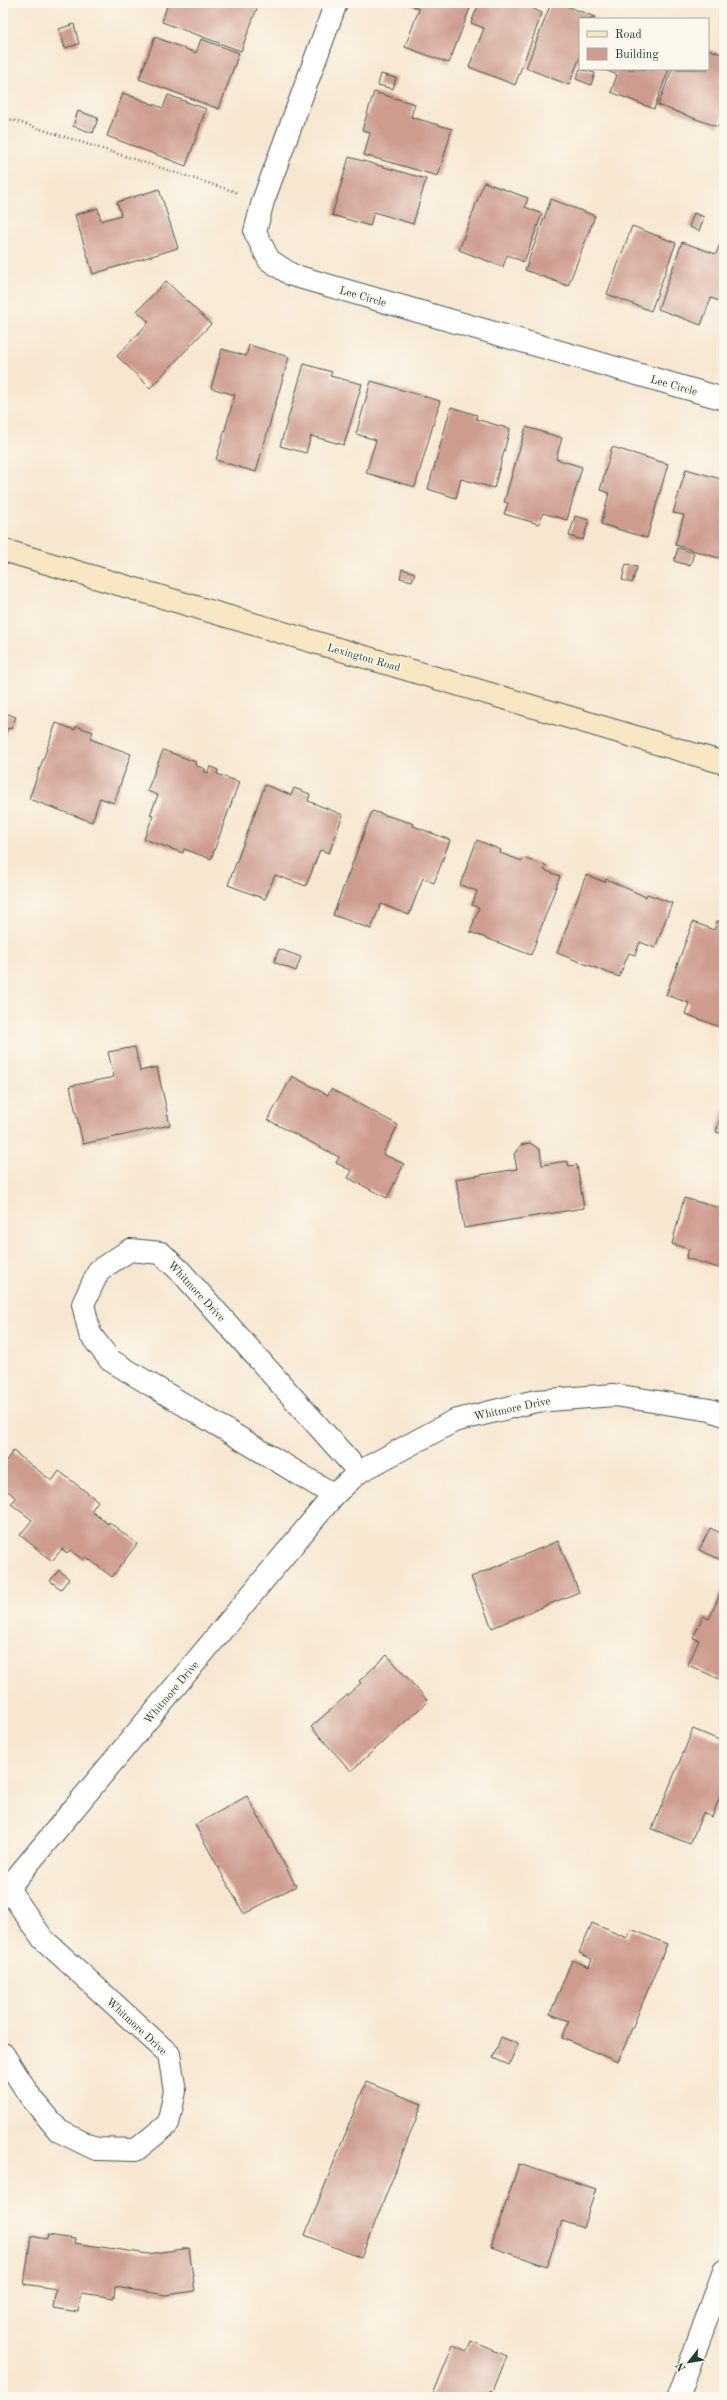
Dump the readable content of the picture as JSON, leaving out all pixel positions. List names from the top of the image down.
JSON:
{
  "streets": {
    "main road": ["Lexington Road"],
    "street": ["Lee Circle", "Whitmore Drive"]
  },
  "legend": ["Road", "Building"],
  "north": "bottom left"
}
